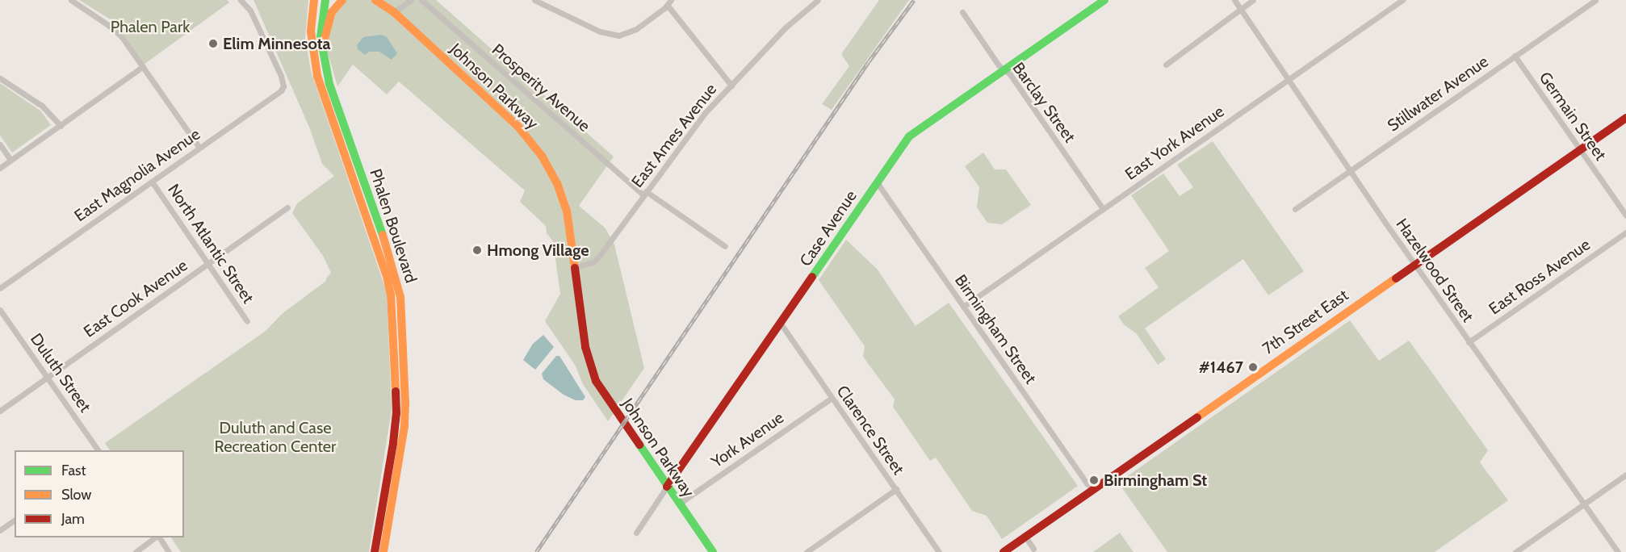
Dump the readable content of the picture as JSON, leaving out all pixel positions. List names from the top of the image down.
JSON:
{
  "streets": {
    "street": [
      "Johnson Parkway",
      "Prosperity Avenue",
      "Stillwater Avenue",
      "Barclay Street",
      "Germain Street",
      "East Ames Avenue",
      "East York Avenue",
      "East Magnolia Avenue",
      "Phalen Boulevard",
      "Case Avenue",
      "North Atlantic Street",
      "Hazelwood Street",
      "East Ross Avenue",
      "East Cook Avenue",
      "7th Street East",
      "Birmingham Street",
      "Duluth Street",
      "Clarence Street",
      "York Avenue"
    ]
  },
  "crossings": [
    ["Johnson Parkway", "East Ames Avenue"],
    ["Johnson Parkway", "Case Avenue"],
    ["Johnson Parkway", "York Avenue"],
    ["Prosperity Avenue", "East Ames Avenue"],
    ["Stillwater Avenue", "Germain Street"],
    ["Stillwater Avenue", "Hazelwood Street"],
    ["Barclay Street", "East York Avenue"],
    ["Barclay Street", "Case Avenue"],
    ["Germain Street", "7th Street East"],
    ["East York Avenue", "Hazelwood Street"],
    ["East York Avenue", "Birmingham Street"],
    ["East Magnolia Avenue", "North Atlantic Street"],
    ["Case Avenue", "Birmingham Street"],
    ["Case Avenue", "Clarence Street"],
    ["North Atlantic Street", "East Cook Avenue"],
    ["Hazelwood Street", "East Ross Avenue"],
    ["Hazelwood Street", "7th Street East"],
    ["East Cook Avenue", "Duluth Street"],
    ["7th Street East", "Birmingham Street"],
    ["Clarence Street", "York Avenue"]
  ],
  "parks": ["Phalen Park", "Duluth and Case Recreation Center"],
  "places": [
    "Elim Minnesota",
    "Hmong Village",
    "#1467",
    "Birmingham St"
  ],
  "legend": ["Fast", "Slow", "Jam"]
}
